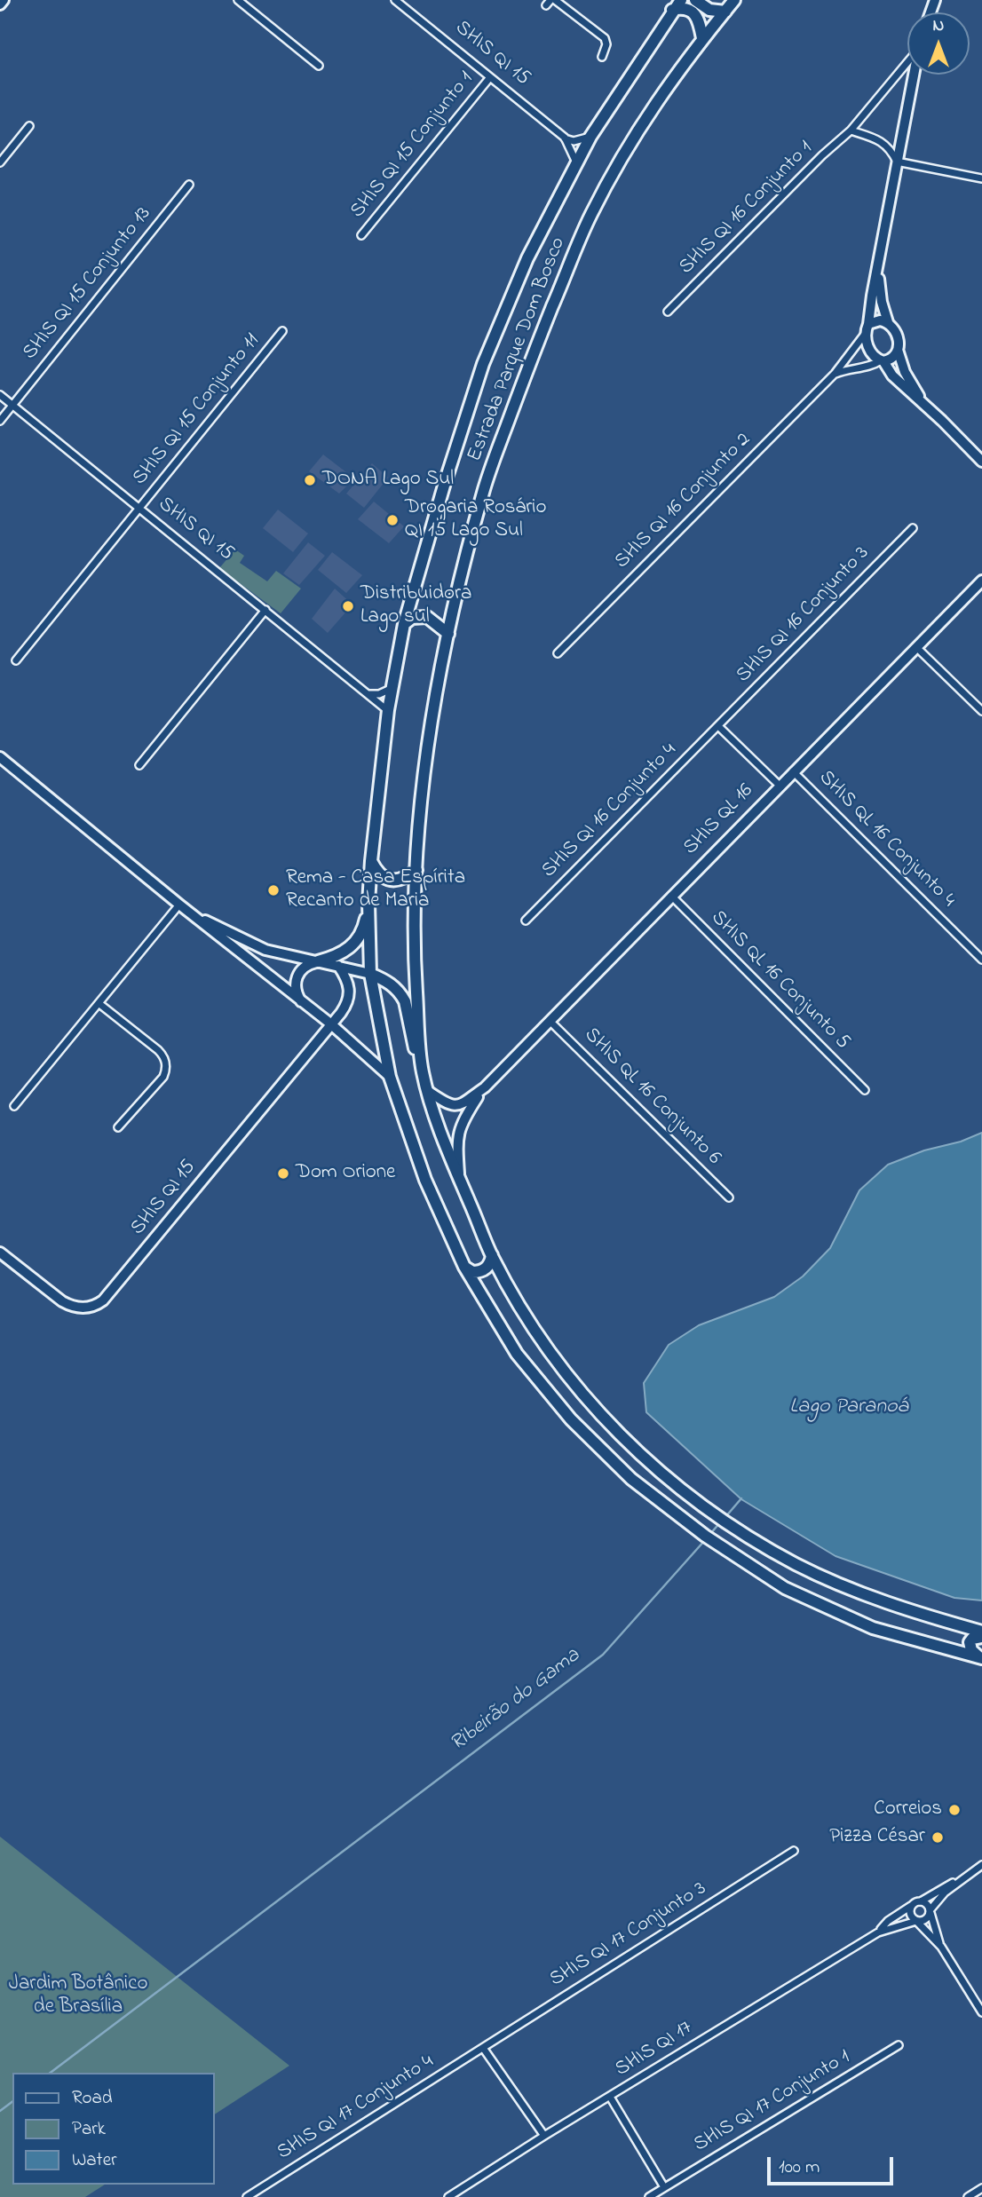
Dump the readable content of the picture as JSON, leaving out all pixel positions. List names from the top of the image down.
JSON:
{
  "streets": {
    "main road": ["Estrada Parque Dom Bosco"],
    "street": [
      "SHIS QI 15",
      "SHIS QI 15 Conjunto 1",
      "SHIS QI 16 Conjunto 1",
      "SHIS QI 15 Conjunto 13",
      "SHIS QI 15 Conjunto 11",
      "SHIS QI 16 Conjunto 2",
      "SHIS QI 16 Conjunto 3",
      "SHIS QI 16 Conjunto 4",
      "SHIS QL 16",
      "SHIS QL 16 Conjunto 4",
      "SHIS QL 16 Conjunto 5",
      "SHIS QL 16 Conjunto 6",
      "SHIS QI 17 Conjunto 3",
      "SHIS QI 17",
      "SHIS QI 17 Conjunto 1",
      "SHIS QI 17 Conjunto 4"
    ]
  },
  "crossings": [
    ["SHIS QI 15", "SHIS QI 15 Conjunto 1"],
    ["SHIS QI 15", "SHIS QI 15 Conjunto 13"],
    ["SHIS QI 15", "Estrada Parque Dom Bosco"],
    ["SHIS QI 15", "SHIS QI 15 Conjunto 11"],
    ["Estrada Parque Dom Bosco", "SHIS QL 16"],
    ["SHIS QI 16 Conjunto 3", "SHIS QI 16 Conjunto 4"],
    ["SHIS QL 16", "SHIS QL 16 Conjunto 4"],
    ["SHIS QL 16", "SHIS QL 16 Conjunto 5"],
    ["SHIS QL 16", "SHIS QL 16 Conjunto 6"],
    ["SHIS QI 17 Conjunto 3", "SHIS QI 17 Conjunto 4"]
  ],
  "water": ["Lago Paranoá", "Ribeirão do Gama"],
  "parks": ["Jardim Botânico de Brasília"],
  "places": [
    "DONA Lago Sul",
    "Drogaria Rosário QI 15 Lago Sul",
    "Distribuidora Lago sul",
    "Rema - Casa Espírita Recanto de Maria",
    "Dom Orione",
    "Correios",
    "Pizza César"
  ],
  "legend": ["Road", "Park", "Water"],
  "scale_bar": "100 m",
  "north": "top"
}
